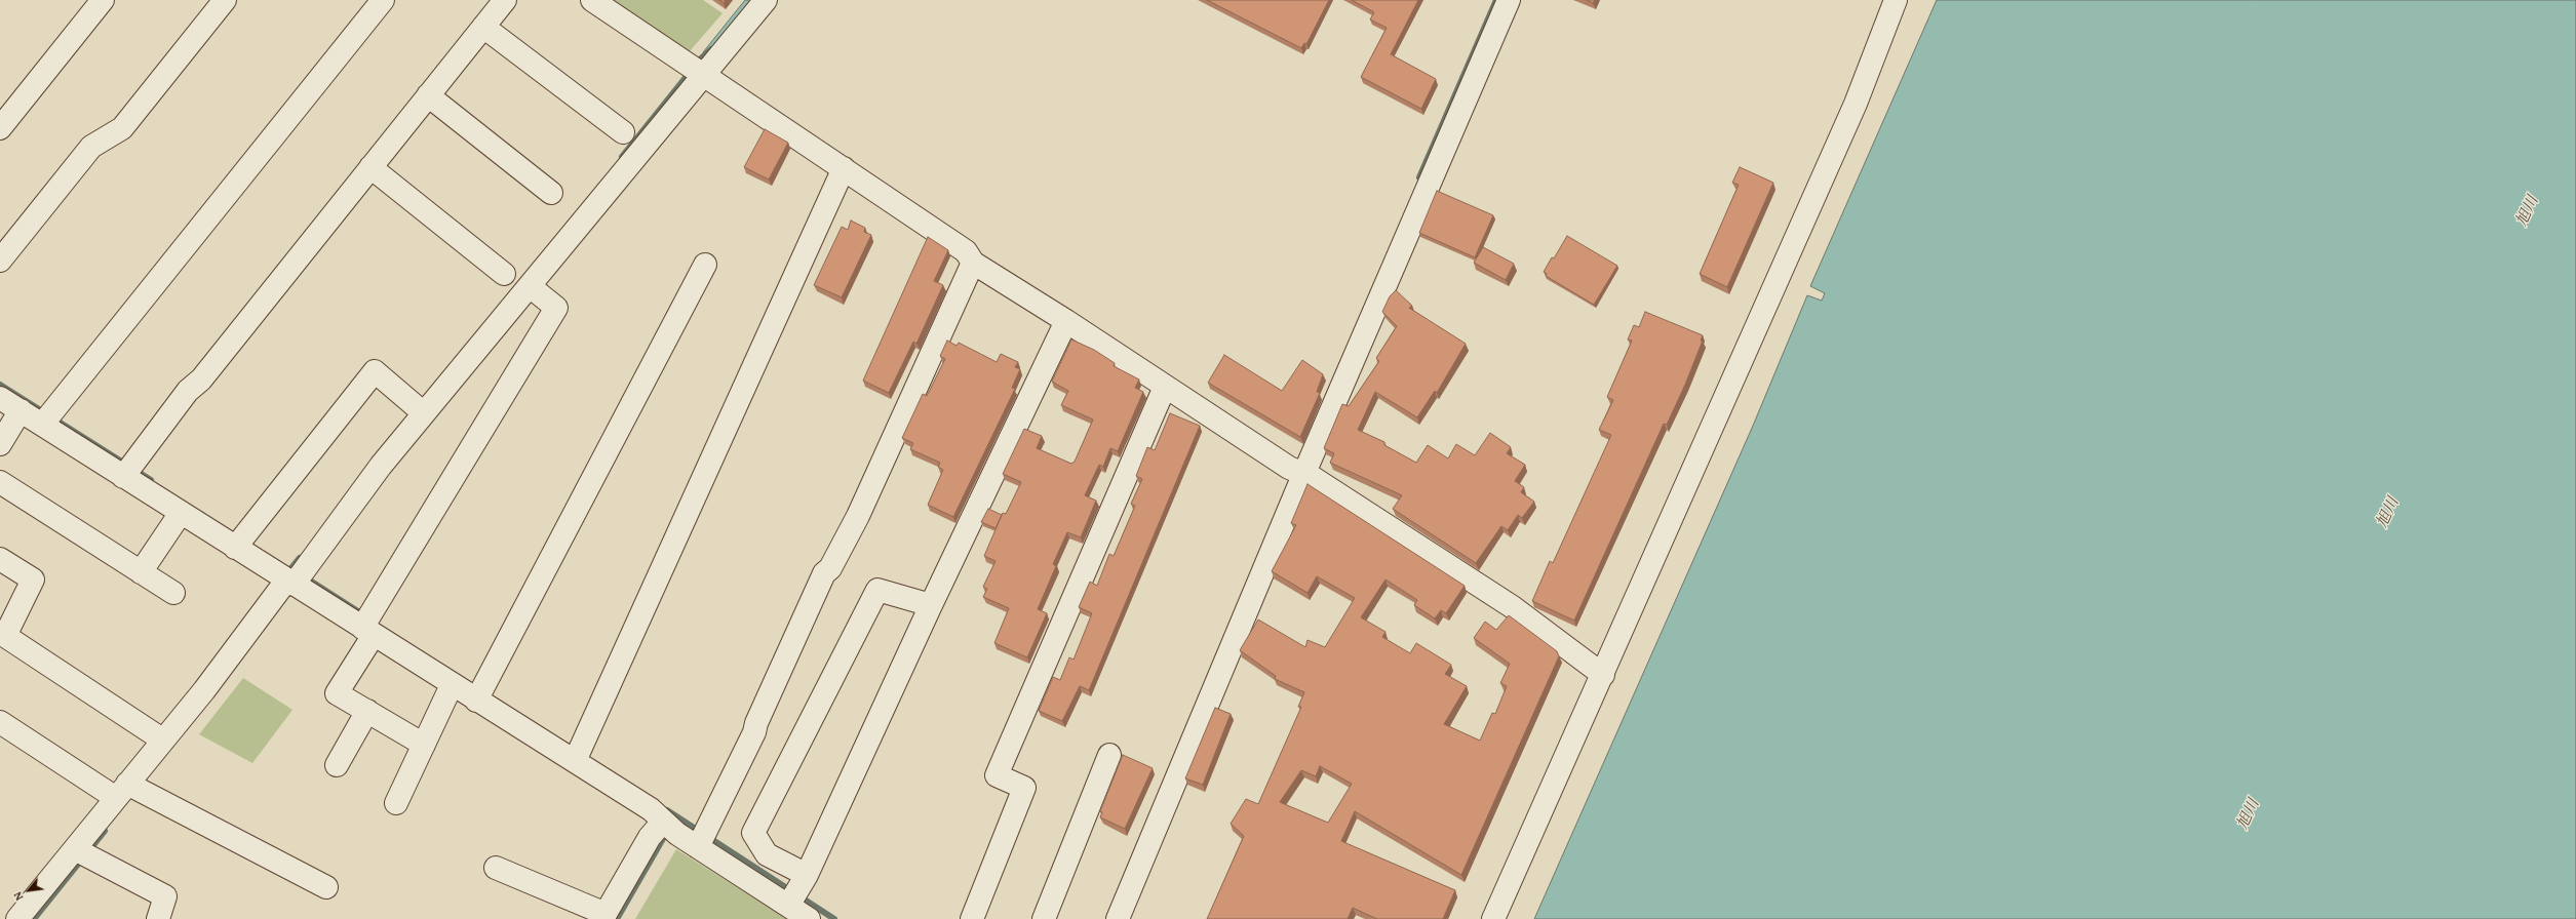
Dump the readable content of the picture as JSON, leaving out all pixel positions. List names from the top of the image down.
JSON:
{
  "water": ["旭川"],
  "north": "bottom left"
}
